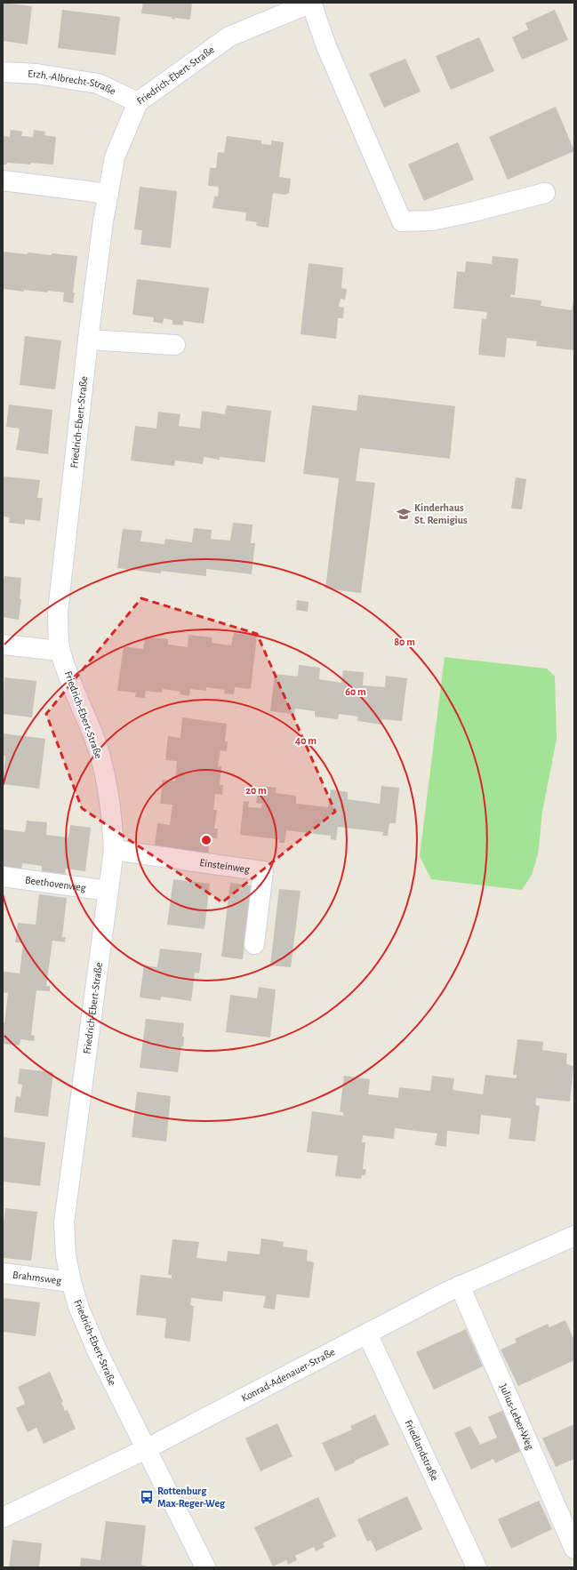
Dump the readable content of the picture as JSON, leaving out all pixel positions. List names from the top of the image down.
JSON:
{
  "streets": {
    "street": [
      "Friedrich-Ebert-Straße",
      "Erzh.-Albrecht-Straße",
      "Einsteinweg",
      "Beethovenweg",
      "Brahmsweg",
      "Konrad-Adenauer-Straße",
      "Julius-Leber-Weg",
      "Friedlandstraße"
    ]
  },
  "crossings": [
    ["Friedrich-Ebert-Straße", "Erzh.-Albrecht-Straße"],
    ["Friedrich-Ebert-Straße", "Einsteinweg"],
    ["Friedrich-Ebert-Straße", "Beethovenweg"],
    ["Friedrich-Ebert-Straße", "Brahmsweg"],
    ["Friedrich-Ebert-Straße", "Konrad-Adenauer-Straße"],
    ["Konrad-Adenauer-Straße", "Julius-Leber-Weg"],
    ["Konrad-Adenauer-Straße", "Friedlandstraße"]
  ],
  "places": {
    "school or university": ["Kinderhaus St. Remigius"],
    "bus stop": ["Rottenburg Max-Reger-Weg"]
  },
  "rings": [
    "80 m",
    "60 m",
    "40 m",
    "20 m"
  ]
}
